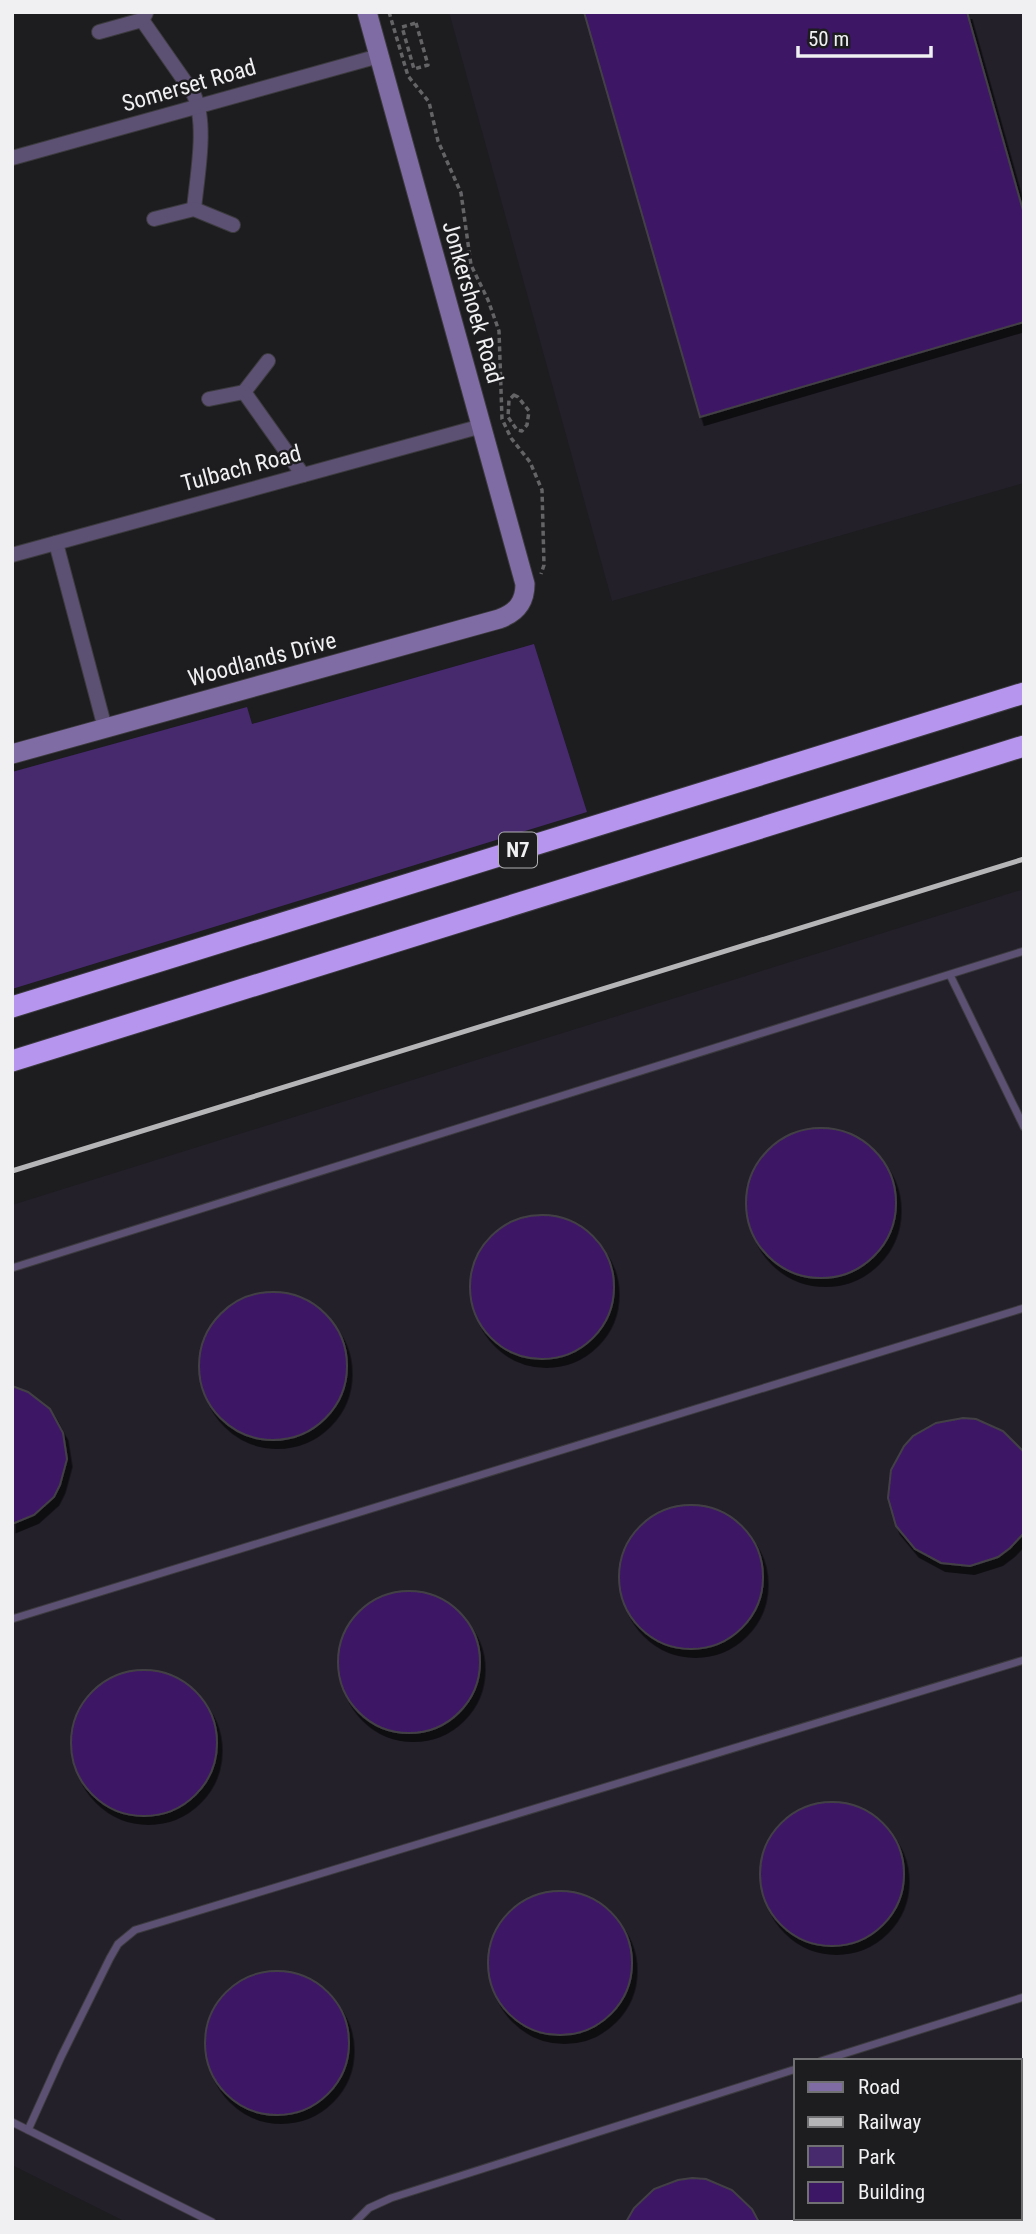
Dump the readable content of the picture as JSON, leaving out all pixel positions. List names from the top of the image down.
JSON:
{
  "streets": {
    "highway": ["N7"],
    "street": [
      "Somerset Road",
      "Jonkershoek Road",
      "Tulbach Road",
      "Woodlands Drive"
    ]
  },
  "crossings": [
    ["Somerset Road", "Jonkershoek Road"],
    ["Jonkershoek Road", "Tulbach Road"],
    ["Jonkershoek Road", "Woodlands Drive"]
  ],
  "legend": [
    "Road",
    "Railway",
    "Park",
    "Building"
  ],
  "scale_bar": "50 m"
}
